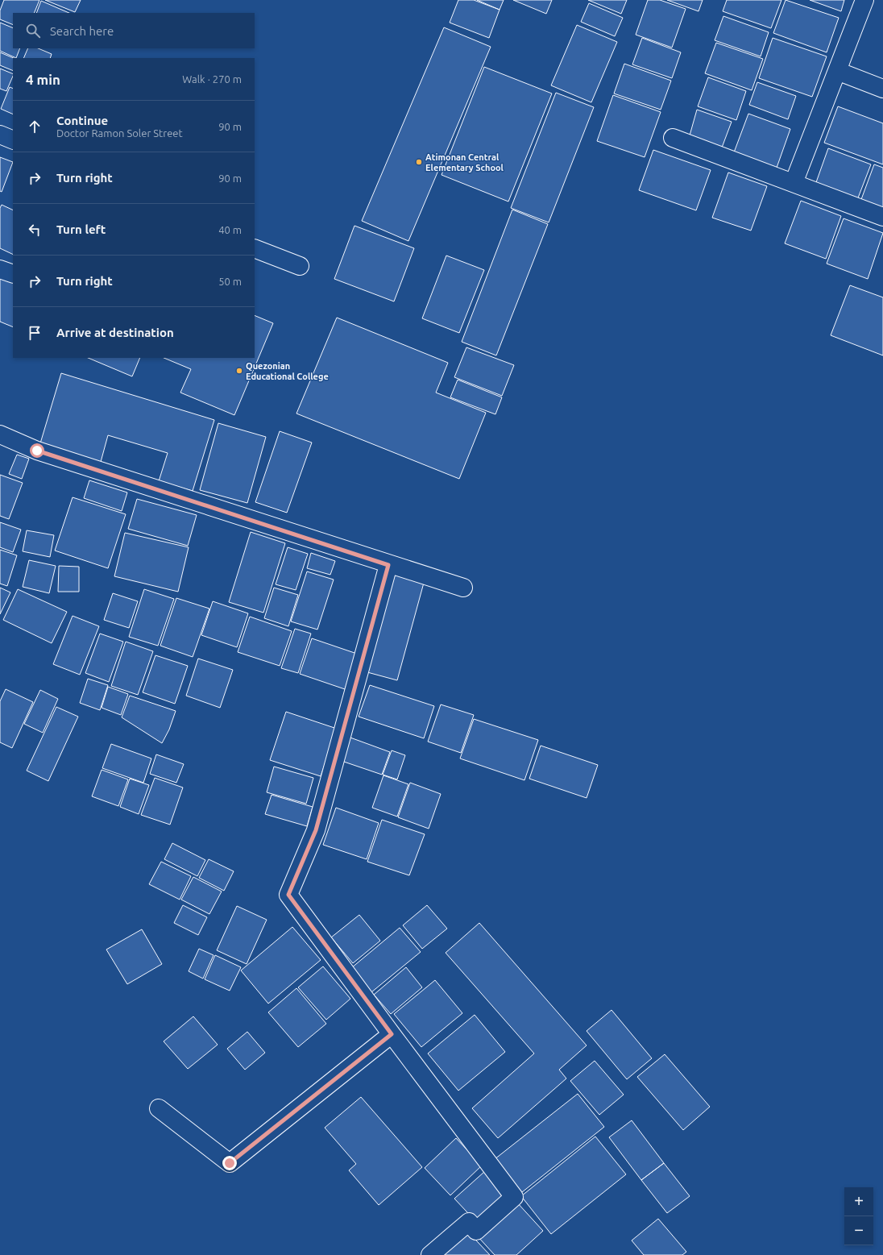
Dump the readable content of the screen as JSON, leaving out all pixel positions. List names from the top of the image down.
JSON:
{
  "places": ["Atimonan Central Elementary School", "Quezonian Educational College"],
  "page": {
    "search": "Search here",
    "heading": ["4 min", "Walk · 270 m"],
    "list": [
      ["Continue", "Doctor Ramon Soler Street", "90 m"],
      ["Turn right", "90 m"],
      ["Turn left", "40 m"],
      ["Turn right", "50 m"],
      "Arrive at destination"
    ],
    "map_buttons": ["+", "−"]
  }
}
